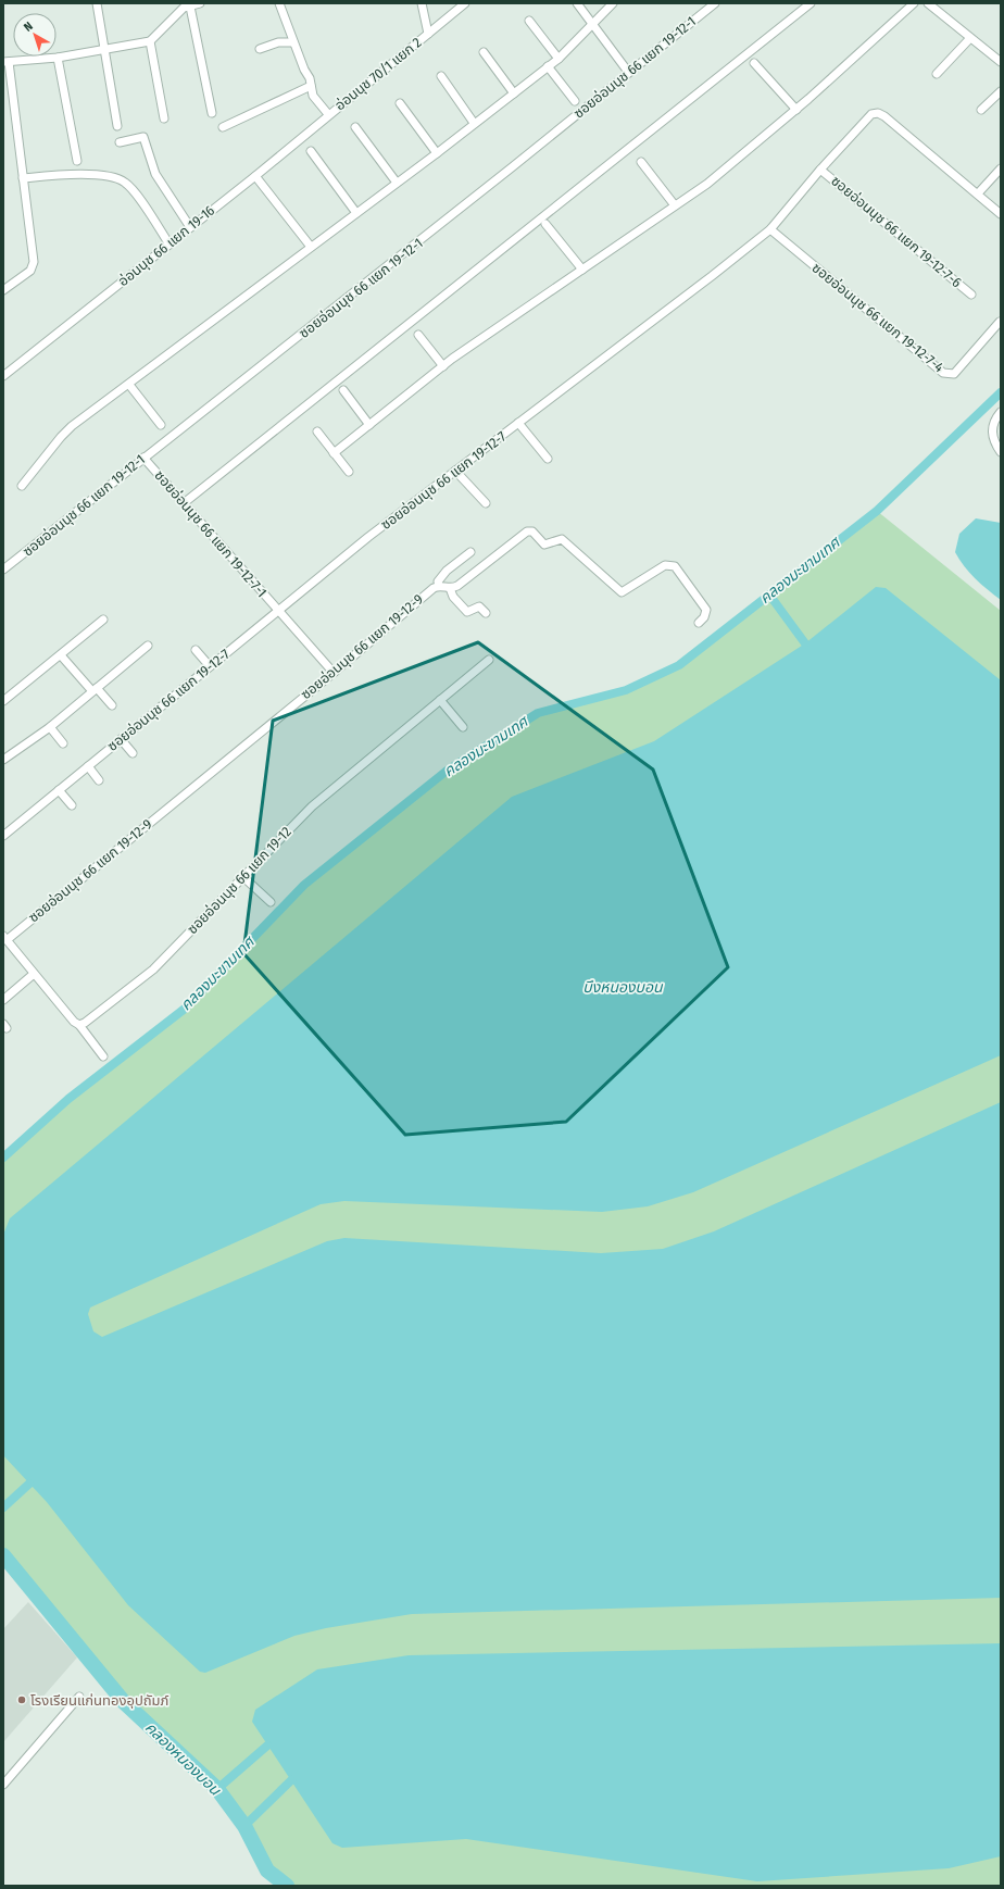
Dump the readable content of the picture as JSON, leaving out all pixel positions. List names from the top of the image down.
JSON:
{
  "streets": {
    "street": [
      "ซอยอ่อนนุช 66 แยก 19-12-1",
      "อ่อนนุช 70/1 แยก 2",
      "ซอยอ่อนนุช 66 แยก 19-12-7-6",
      "อ่อนนุช 66 แยก 19-16",
      "ซอยอ่อนนุช 66 แยก 19-12-7-4",
      "ซอยอ่อนนุช 66 แยก 19-12-7",
      "ซอยอ่อนนุช 66 แยก 19-12-7-1",
      "ซอยอ่อนนุช 66 แยก 19-12-9",
      "ซอยอ่อนนุช 66 แยก 19-12"
    ]
  },
  "crossings": [
    ["ซอยอ่อนนุช 66 แยก 19-12-1", "ซอยอ่อนนุช 66 แยก 19-12-7-1"],
    ["อ่อนนุช 70/1 แยก 2", "อ่อนนุช 66 แยก 19-16"],
    ["ซอยอ่อนนุช 66 แยก 19-12-7-6", "ซอยอ่อนนุช 66 แยก 19-12-7"],
    ["ซอยอ่อนนุช 66 แยก 19-12-7-4", "ซอยอ่อนนุช 66 แยก 19-12-7"],
    ["ซอยอ่อนนุช 66 แยก 19-12-7", "ซอยอ่อนนุช 66 แยก 19-12-7-1"],
    ["ซอยอ่อนนุช 66 แยก 19-12-7-1", "ซอยอ่อนนุช 66 แยก 19-12-9"]
  ],
  "water": ["คลองมะขามเทศ", "บึงหนองบอน", "คลองหนองบอน"],
  "places": ["โรงเรียนแก่นทองอุปถัมภ์"],
  "north": "top left"
}
